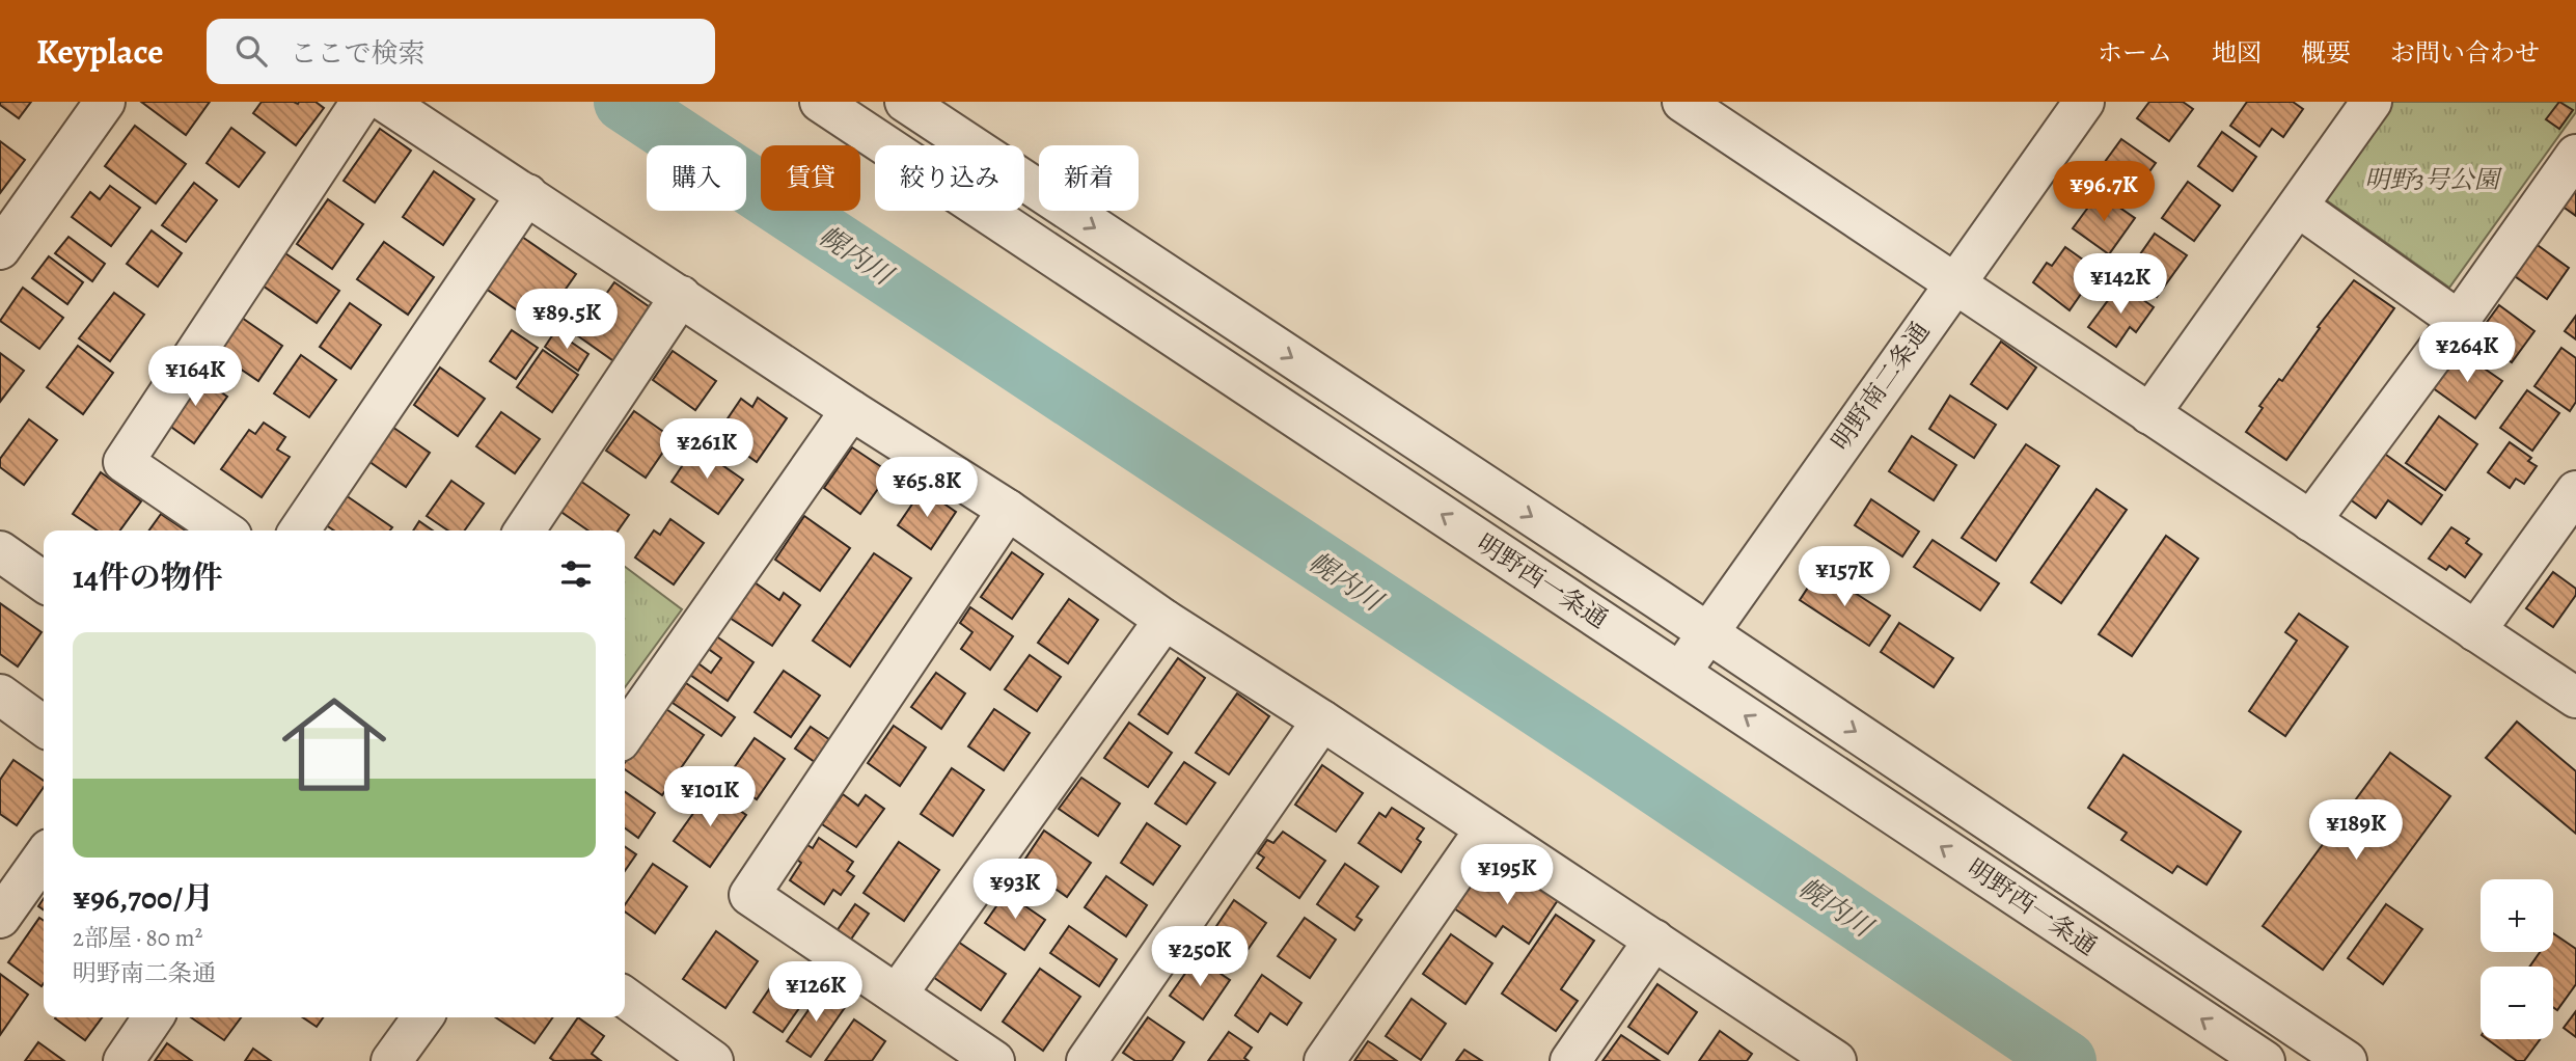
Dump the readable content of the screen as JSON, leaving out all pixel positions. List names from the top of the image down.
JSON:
{
  "streets": {
    "street": ["明野南二条通", "明野西一条通"]
  },
  "crossings": [
    ["明野南二条通", "明野西一条通"]
  ],
  "water": ["幌内川"],
  "parks": ["明野3号公園"],
  "page": {
    "header": "Keyplace",
    "search": "ここで検索",
    "nav": [
      "ホーム",
      "地図",
      "概要",
      "お問い合わせ"
    ],
    "chip": [
      "購入",
      "賃貸",
      "絞り込み",
      "新着"
    ],
    "price": [
      "¥96.7K",
      "¥142K",
      "¥89.5K",
      "¥264K",
      "¥164K",
      "¥261K",
      "¥65.8K",
      "¥157K",
      "¥101K",
      "¥189K",
      "¥195K",
      "¥93K",
      "¥250K",
      "¥126K"
    ],
    "heading": "14件の物件",
    "list": [
      {
        "name": "¥96,700/月",
        "note": "2部屋 · 80 m² · 明野南二条通"
      }
    ],
    "map_buttons": ["+", "−"]
  }
}
